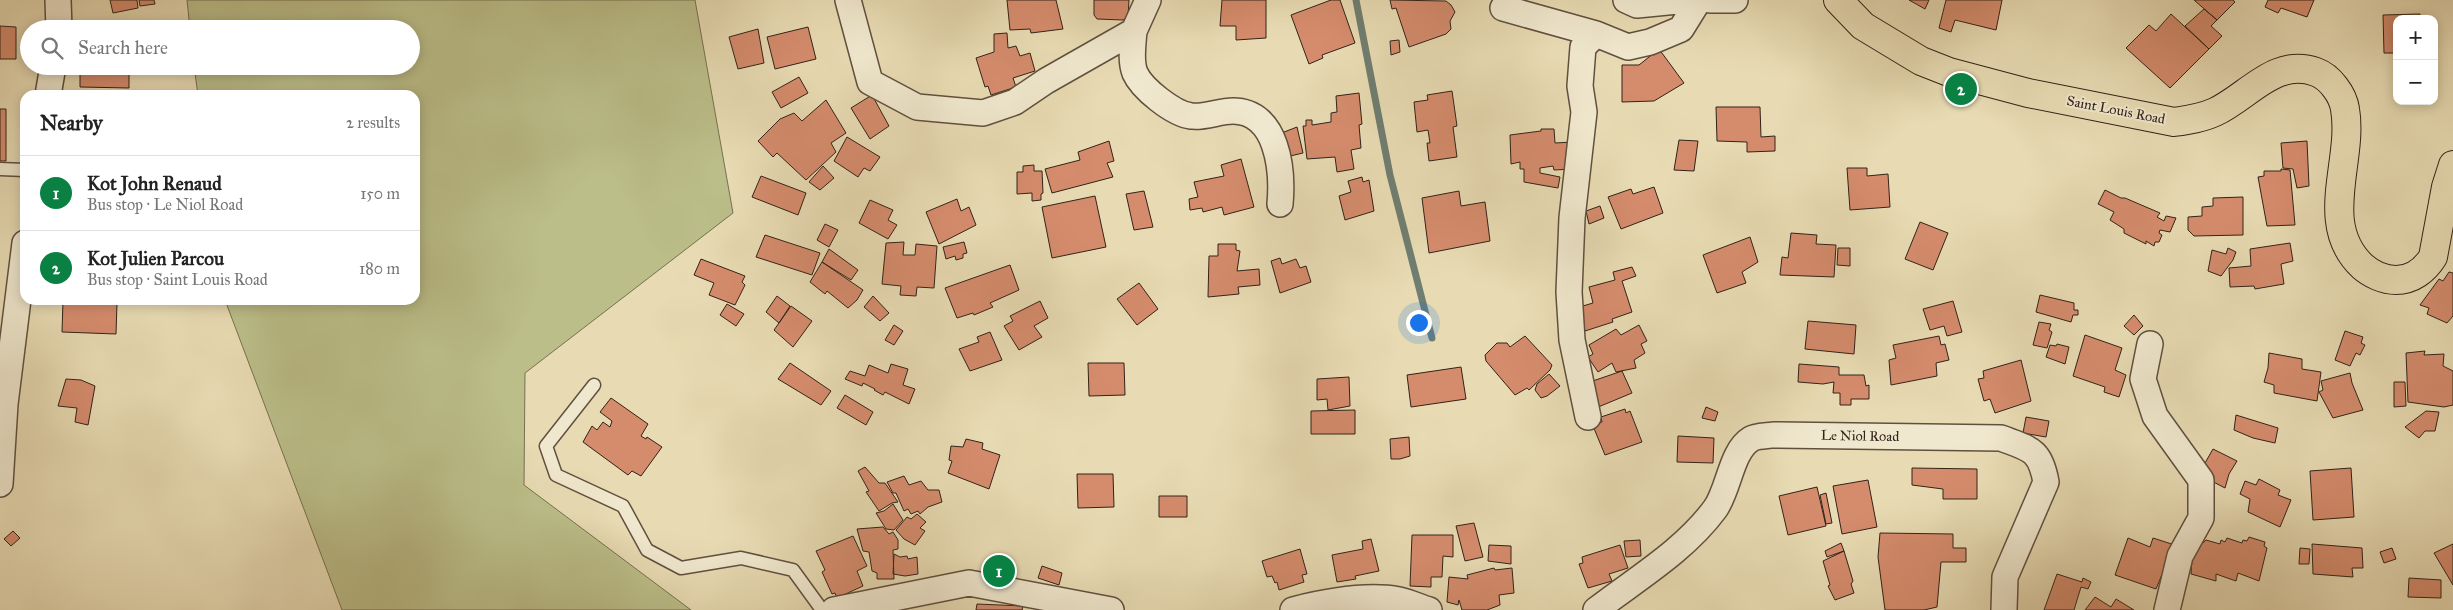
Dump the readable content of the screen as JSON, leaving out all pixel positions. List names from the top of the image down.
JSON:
{
  "streets": {
    "main road": ["Saint Louis Road"],
    "street": ["Le Niol Road"]
  },
  "page": {
    "map_buttons": ["+", "−"],
    "search": "Search here",
    "pins": ["2", "1"],
    "heading": ["Nearby", "2 results"],
    "list": [
      {
        "mark": "1",
        "name": "Kot John Renaud",
        "note": "Bus stop · Le Niol Road",
        "value": "150 m"
      },
      {
        "mark": "2",
        "name": "Kot Julien Parcou",
        "note": "Bus stop · Saint Louis Road",
        "value": "180 m"
      }
    ]
  }
}
